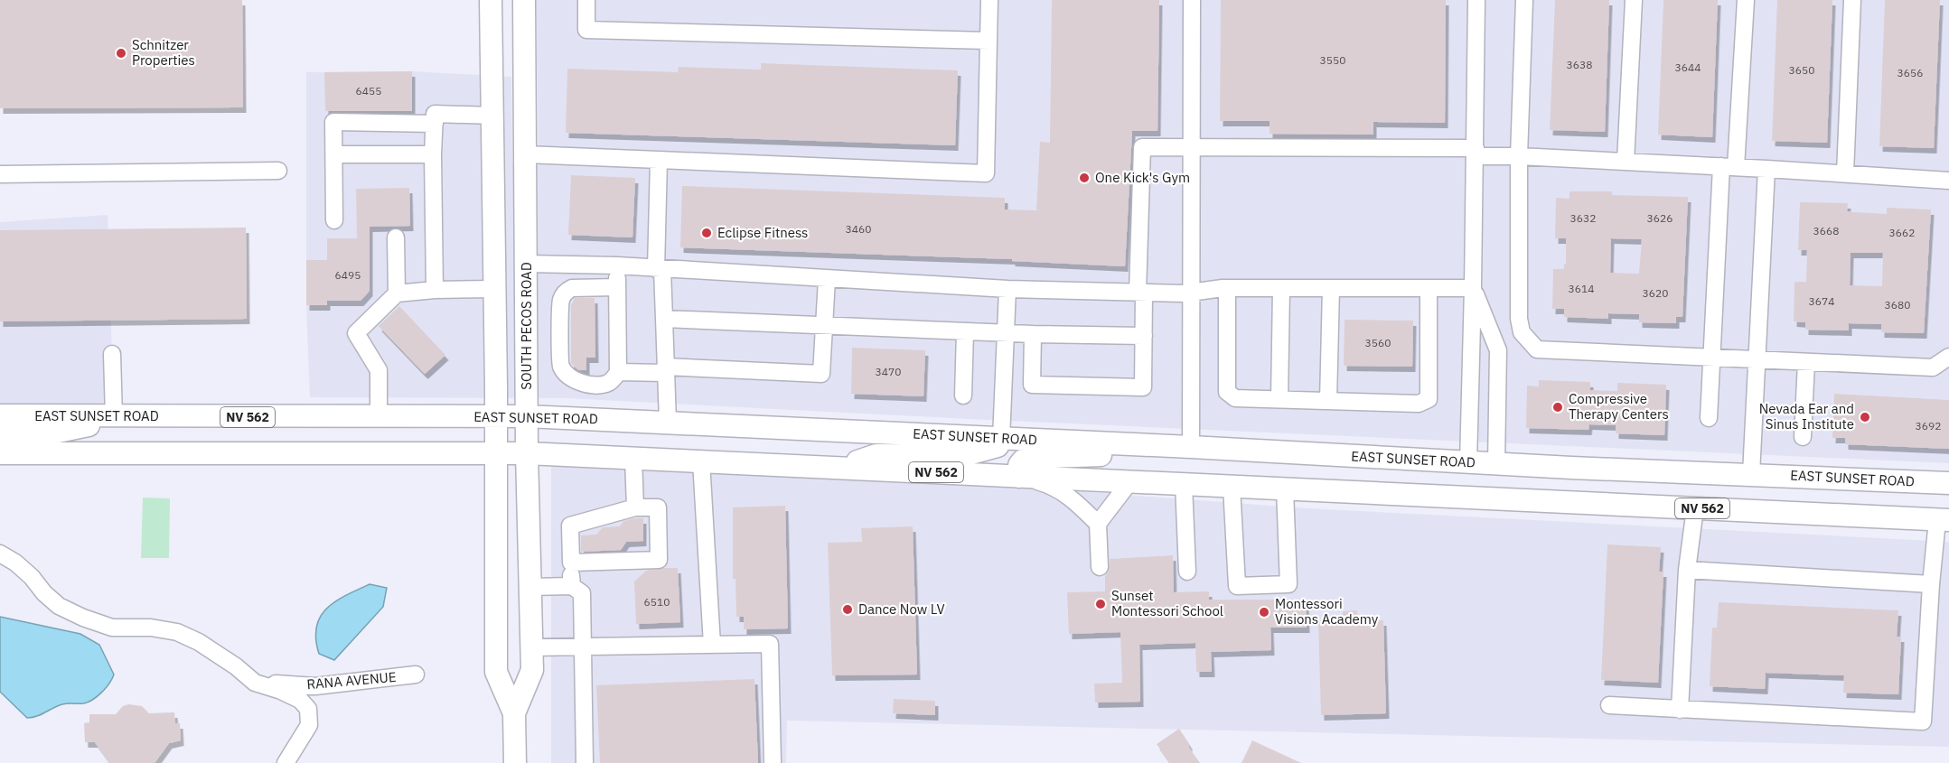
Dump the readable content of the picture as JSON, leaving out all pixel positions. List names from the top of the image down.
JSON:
{
  "streets": {
    "main road": ["SOUTH PECOS ROAD", "EAST SUNSET ROAD", "NV 562"],
    "street": ["RANA AVENUE"]
  },
  "crossings": [
    ["SOUTH PECOS ROAD", "EAST SUNSET ROAD"],
    ["SOUTH PECOS ROAD", "NV 562"]
  ],
  "places": [
    "Schnitzer Properties",
    "One Kick's Gym",
    "Eclipse Fitness",
    "Compressive Therapy Centers",
    "Nevada Ear and Sinus Institute",
    "Sunset Montessori School",
    "Dance Now LV",
    "Montessori Visions Academy"
  ],
  "house_numbers": [
    "3550",
    "3638",
    "3644",
    "3650",
    "3656",
    "6455",
    "3632",
    "3626",
    "3460",
    "3668",
    "3662",
    "6495",
    "3614",
    "3620",
    "3674",
    "3680",
    "3560",
    "3470",
    "3692",
    "6510"
  ]
}
